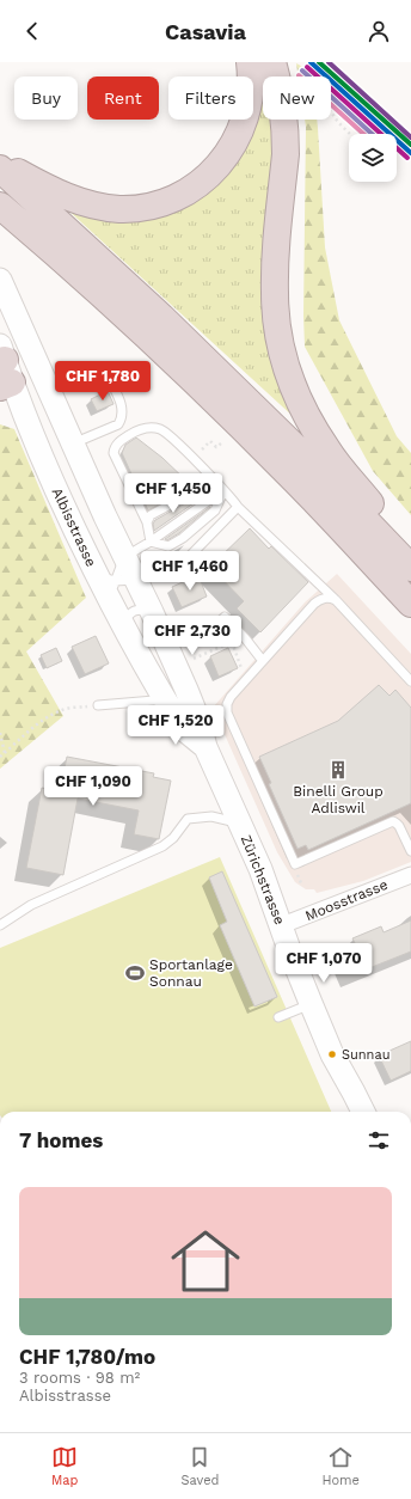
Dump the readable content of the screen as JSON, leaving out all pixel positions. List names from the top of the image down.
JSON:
{
  "streets": {
    "main road": ["Albisstrasse", "Zürichstrasse"],
    "street": ["Moosstrasse"]
  },
  "crossings": [
    ["Albisstrasse", "Zürichstrasse"],
    ["Zürichstrasse", "Moosstrasse"]
  ],
  "places": {
    "building": ["Binelli Group Adliswil"],
    "sports": ["Sportanlage Sonnau"],
    "other": ["Sunnau"]
  },
  "page": {
    "header": "Casavia",
    "chip": [
      "Buy",
      "Rent",
      "Filters",
      "New"
    ],
    "price": [
      "CHF 1,780",
      "CHF 1,450",
      "CHF 1,460",
      "CHF 2,730",
      "CHF 1,520",
      "CHF 1,090",
      "CHF 1,070"
    ],
    "heading": "7 homes",
    "list": [
      {
        "name": "CHF 1,780/mo",
        "note": "3 rooms · 98 m² · Albisstrasse"
      }
    ],
    "tabs": ["Map", "Saved", "Home"]
  }
}
